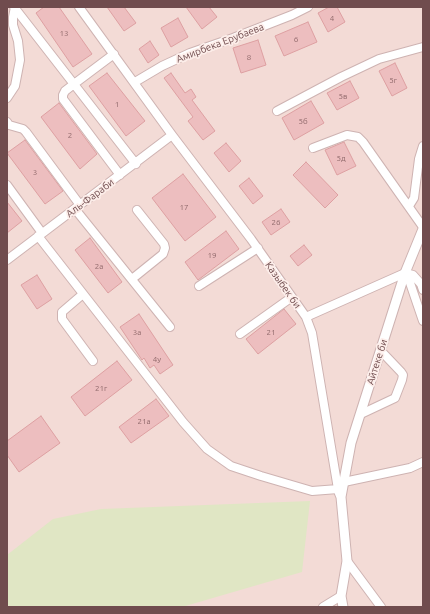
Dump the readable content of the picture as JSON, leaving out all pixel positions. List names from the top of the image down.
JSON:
{
  "streets": {
    "street": [
      "Амирбека Ерубаева",
      "Аль-Фараби",
      "Казыбек би",
      "Айтеке би"
    ]
  },
  "crossings": [
    ["Амирбека Ерубаева", "Казыбек би"],
    ["Аль-Фараби", "Казыбек би"],
    ["Казыбек би", "Айтеке би"]
  ],
  "house_numbers": [
    "4",
    "13",
    "6",
    "8",
    "5г",
    "5в",
    "1",
    "5б",
    "2",
    "5д",
    "3",
    "17",
    "26",
    "19",
    "2а",
    "3а",
    "21",
    "4у",
    "21г",
    "21а"
  ]
}
